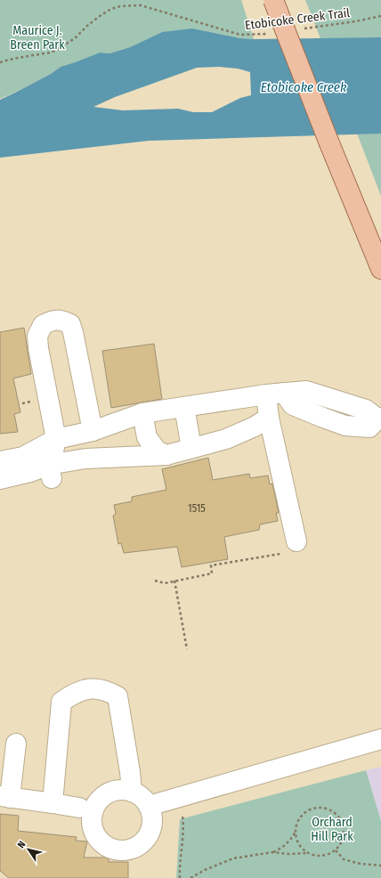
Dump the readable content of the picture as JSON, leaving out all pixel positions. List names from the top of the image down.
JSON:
{
  "streets": {
    "path": ["Etobicoke Creek Trail"]
  },
  "water": ["Etobicoke Creek"],
  "parks": ["Maurice J. Breen Park", "Orchard Hill Park"],
  "house_numbers": ["1515"],
  "north": "top left"
}
